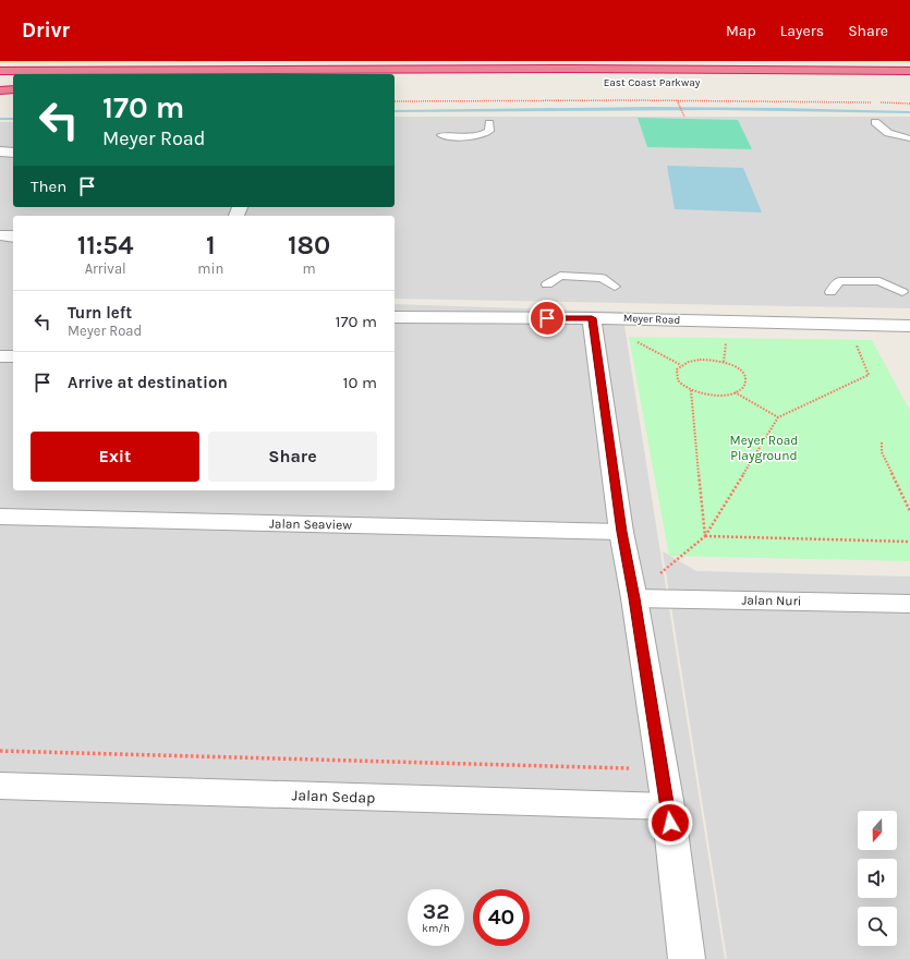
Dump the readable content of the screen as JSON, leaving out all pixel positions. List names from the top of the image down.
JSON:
{
  "streets": {
    "highway": ["East Coast Parkway"],
    "street": [
      "Meyer Road",
      "Jalan Seaview",
      "Jalan Nuri",
      "Jalan Sedap"
    ]
  },
  "parks": ["Meyer Road Playground"],
  "north": "bottom",
  "page": {
    "header": "Drivr",
    "nav": ["Map", "Layers", "Share"],
    "turn": ["170 m", "Meyer Road"],
    "then": "Then",
    "eta": [
      "11:54",
      "Arrival",
      "1",
      "min",
      "180",
      "m"
    ],
    "list": [
      {
        "name": "Turn left",
        "note": "Meyer Road",
        "value": "170 m"
      },
      {
        "name": "Arrive at destination",
        "value": "10 m"
      }
    ],
    "buttons": ["Exit", "Share"],
    "speed": "32 km/h",
    "limit": "40"
  }
}
